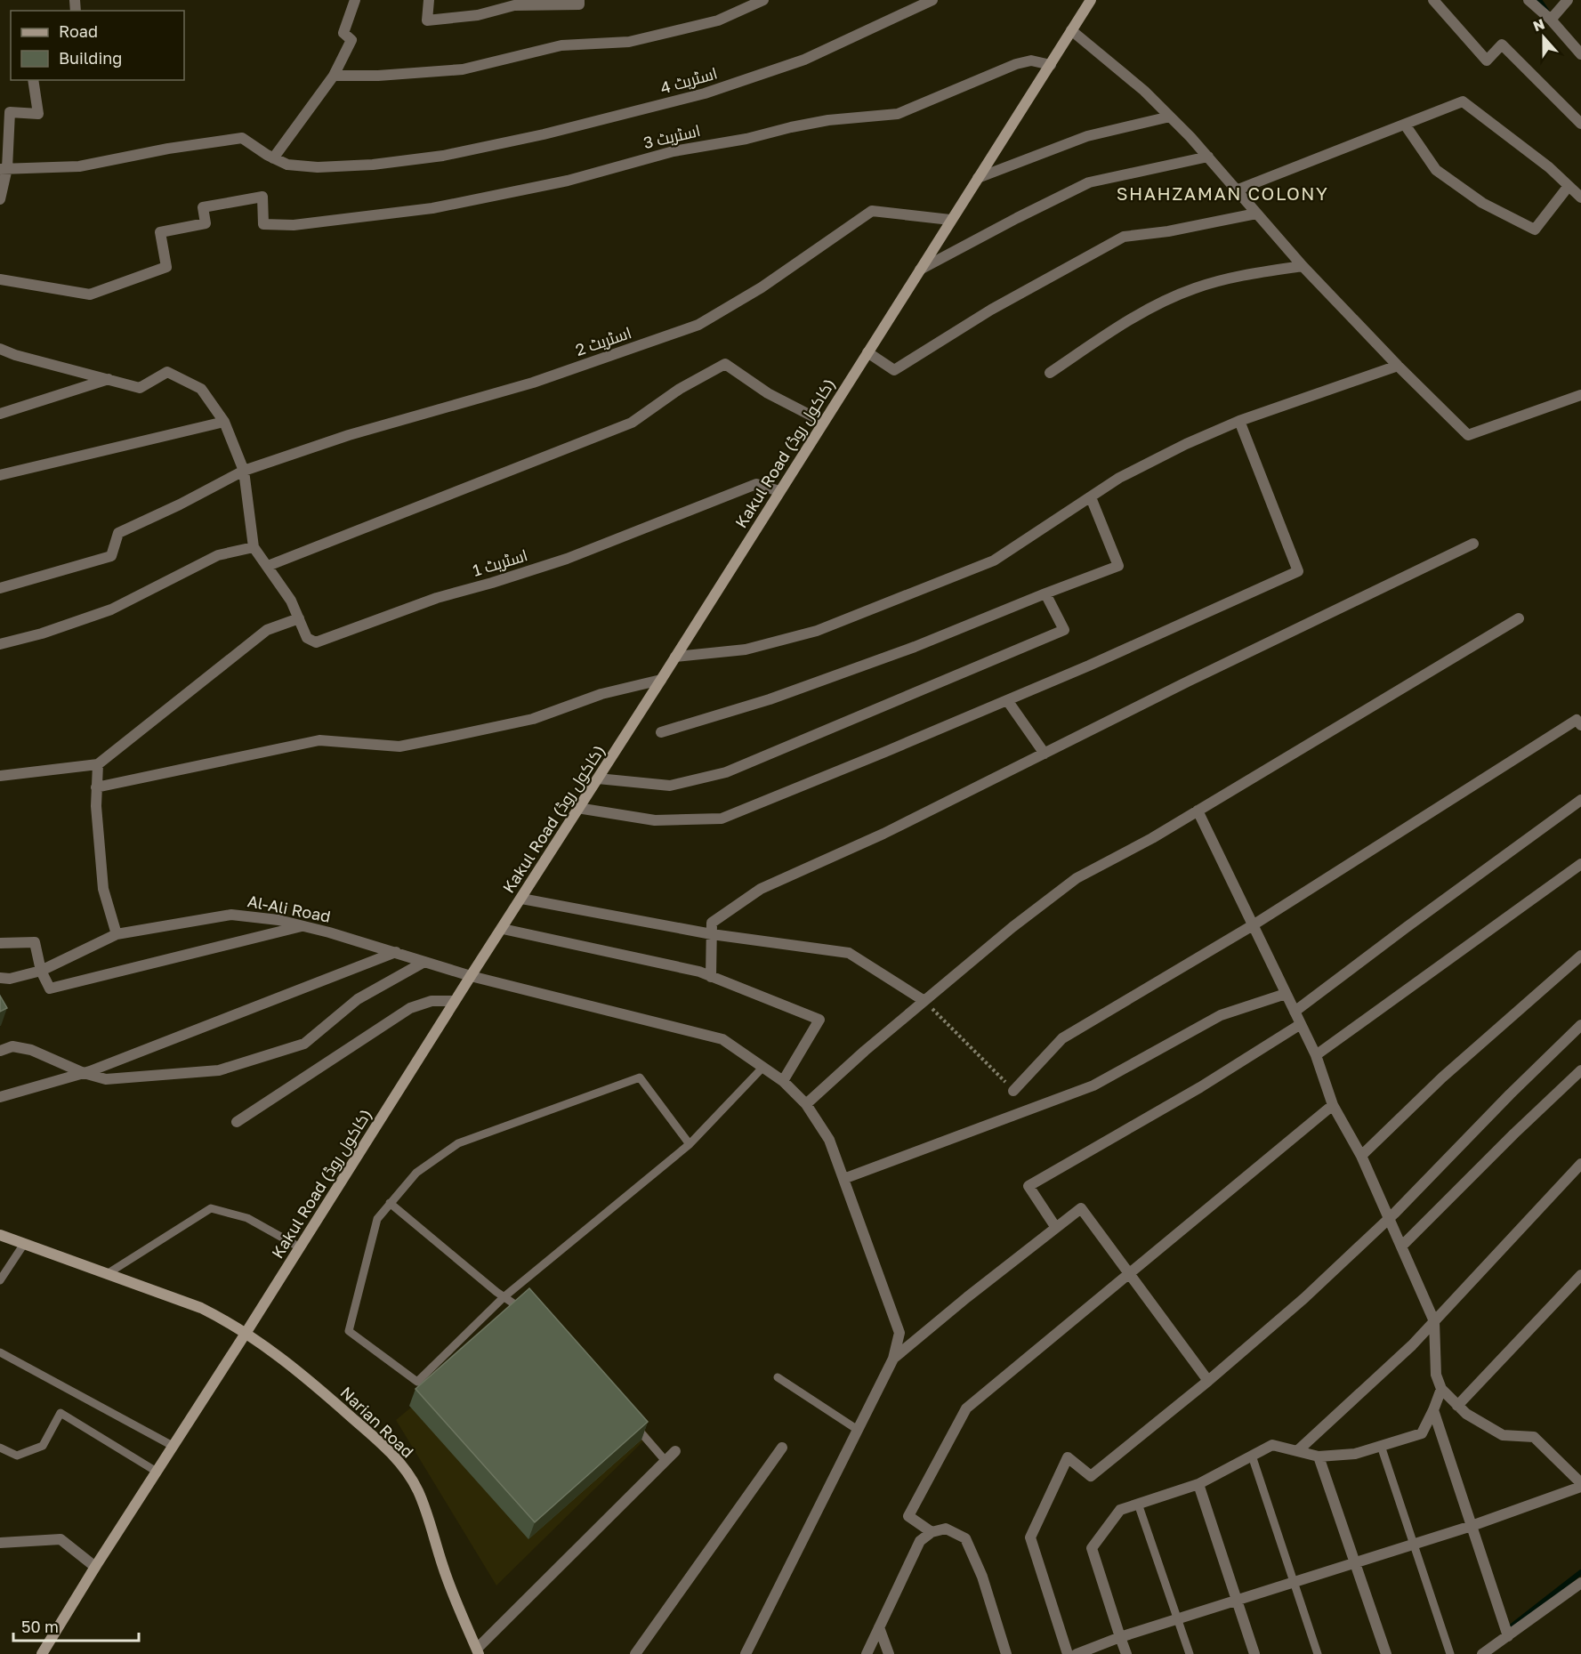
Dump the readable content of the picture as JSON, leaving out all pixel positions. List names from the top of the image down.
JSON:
{
  "streets": {
    "main road": ["Kakul Road (کاکول روڈ)", "Narian Road"],
    "street": [
      "اسٹریٹ 4",
      "اسٹریٹ 3",
      "اسٹریٹ 2",
      "اسٹریٹ 1",
      "Al-Ali Road"
    ]
  },
  "crossings": [
    ["اسٹریٹ 3", "Kakul Road (کاکول روڈ)"],
    ["اسٹریٹ 2", "Kakul Road (کاکول روڈ)"],
    ["Kakul Road (کاکول روڈ)", "اسٹریٹ 1"],
    ["Kakul Road (کاکول روڈ)", "Al-Ali Road"],
    ["Kakul Road (کاکول روڈ)", "Narian Road"]
  ],
  "districts": ["SHAHZAMAN COLONY"],
  "legend": ["Road", "Building"],
  "scale_bar": "50 m",
  "north": "top"
}
